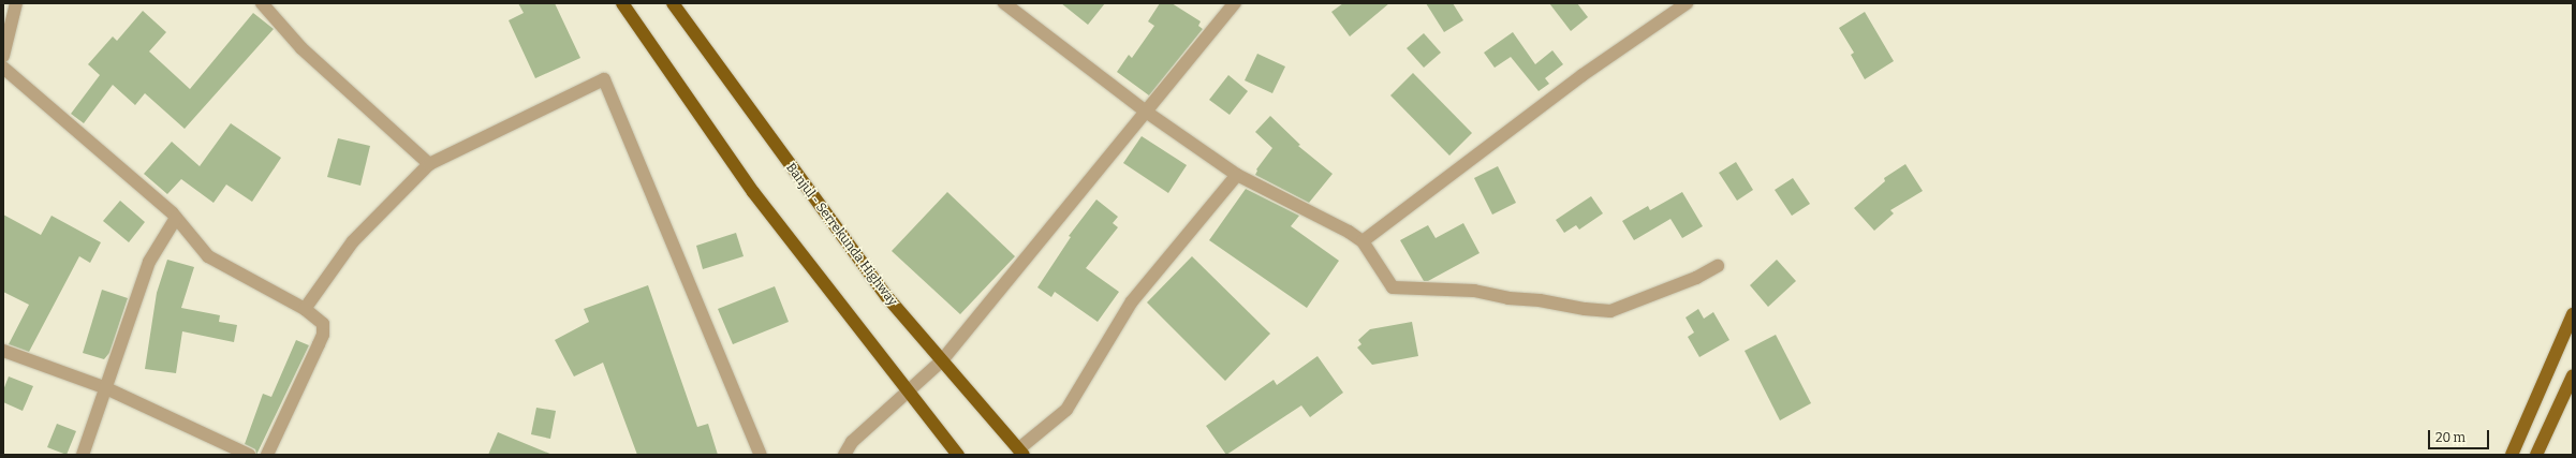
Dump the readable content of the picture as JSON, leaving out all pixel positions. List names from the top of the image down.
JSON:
{
  "streets": {
    "highway": ["Banjul - Serrekunda Highway"]
  },
  "scale_bar": "20 m"
}
